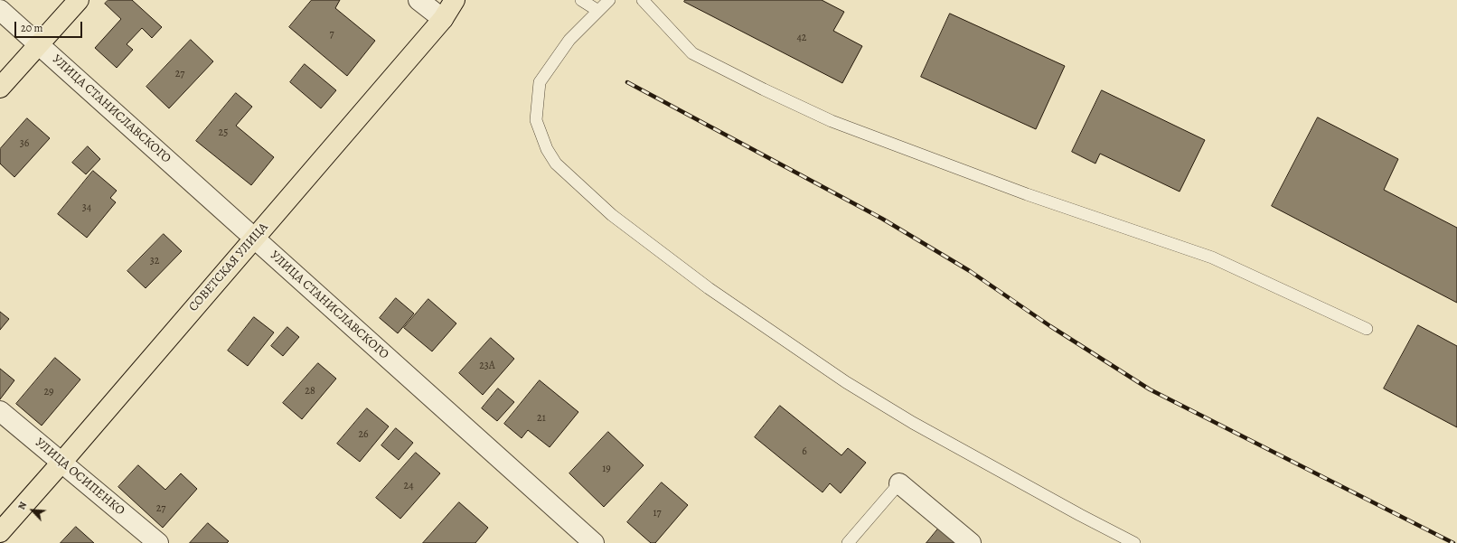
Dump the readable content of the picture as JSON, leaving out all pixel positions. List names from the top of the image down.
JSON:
{
  "streets": {
    "main road": ["СОВЕТСКАЯ УЛИЦА"],
    "street": ["УЛИЦА СТАНИСЛАВСКОГО", "УЛИЦА ОСИПЕНКО"]
  },
  "crossings": [
    ["УЛИЦА СТАНИСЛАВСКОГО", "СОВЕТСКАЯ УЛИЦА"],
    ["СОВЕТСКАЯ УЛИЦА", "УЛИЦА ОСИПЕНКО"]
  ],
  "house_numbers": [
    "7",
    "42",
    "27",
    "25",
    "36",
    "34",
    "32",
    "23А",
    "28",
    "29",
    "21",
    "26",
    "6",
    "19",
    "24",
    "27",
    "17"
  ],
  "scale_bar": "20 m",
  "north": "top left"
}
